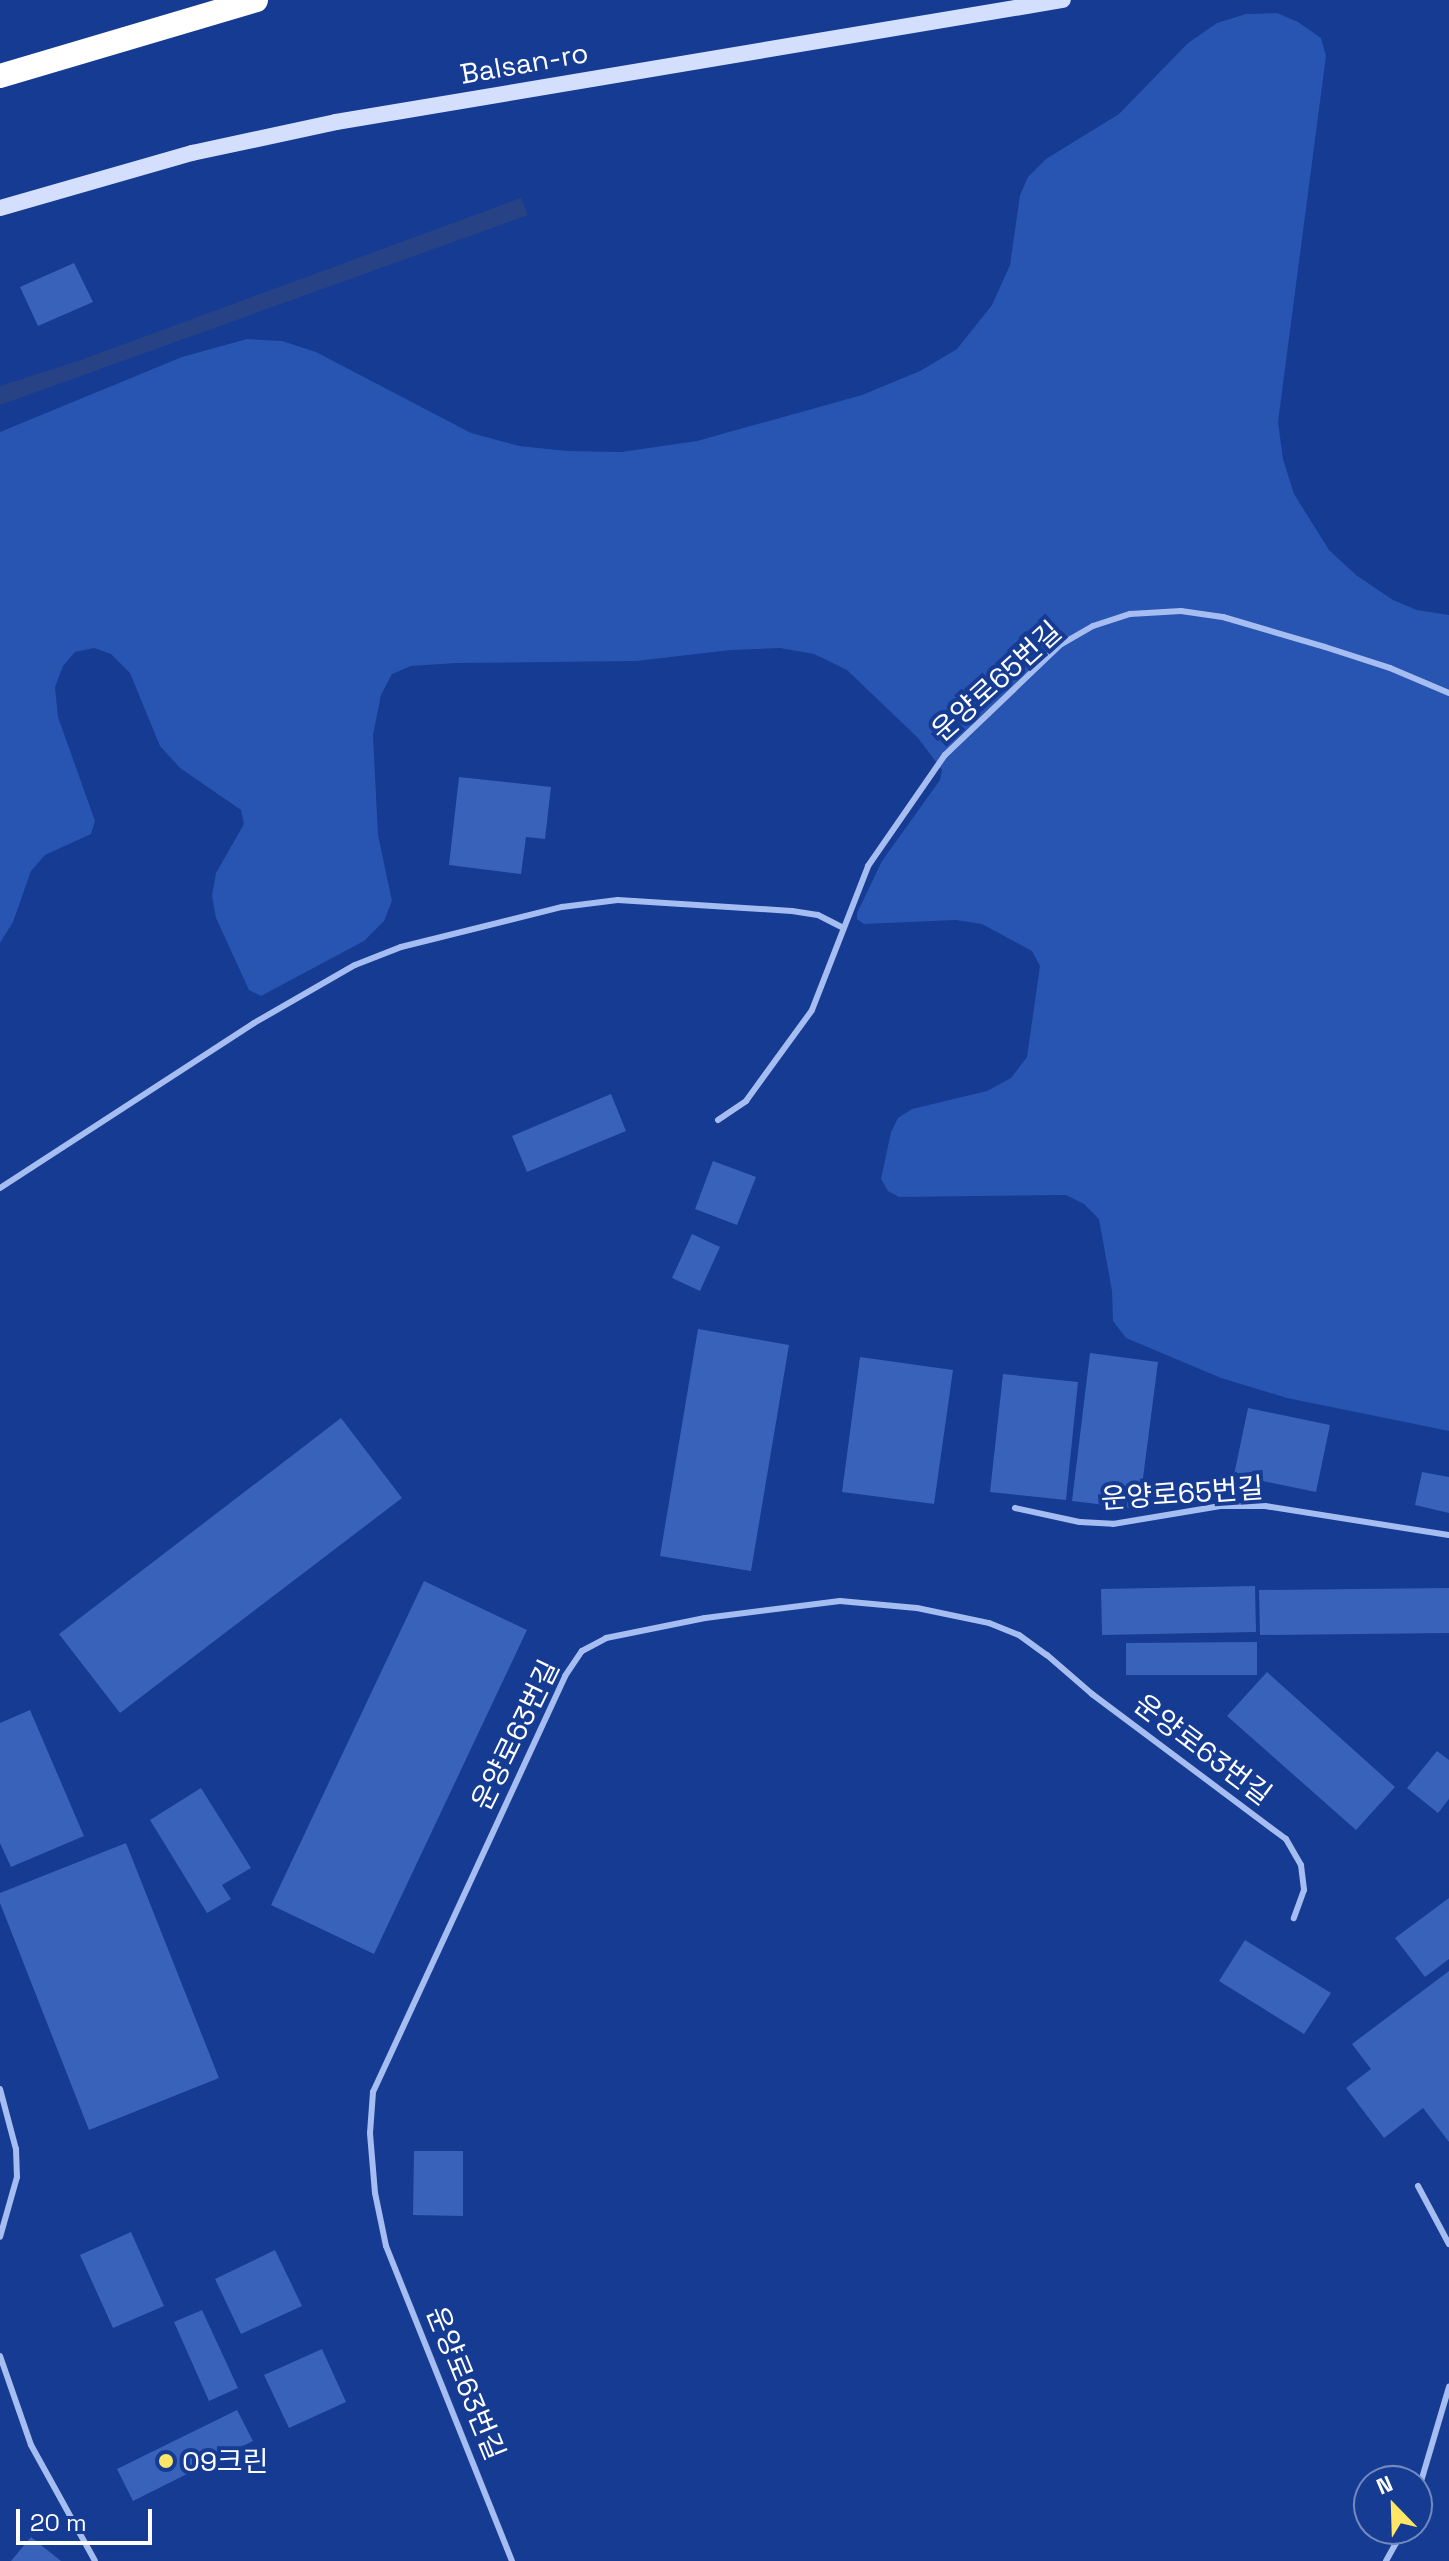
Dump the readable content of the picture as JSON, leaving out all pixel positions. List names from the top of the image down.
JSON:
{
  "streets": {
    "street": ["Balsan-ro"],
    "lane": ["운양로65번길", "운양로63번길"]
  },
  "places": ["09크린"],
  "scale_bar": "20 m",
  "north": "top left"
}
